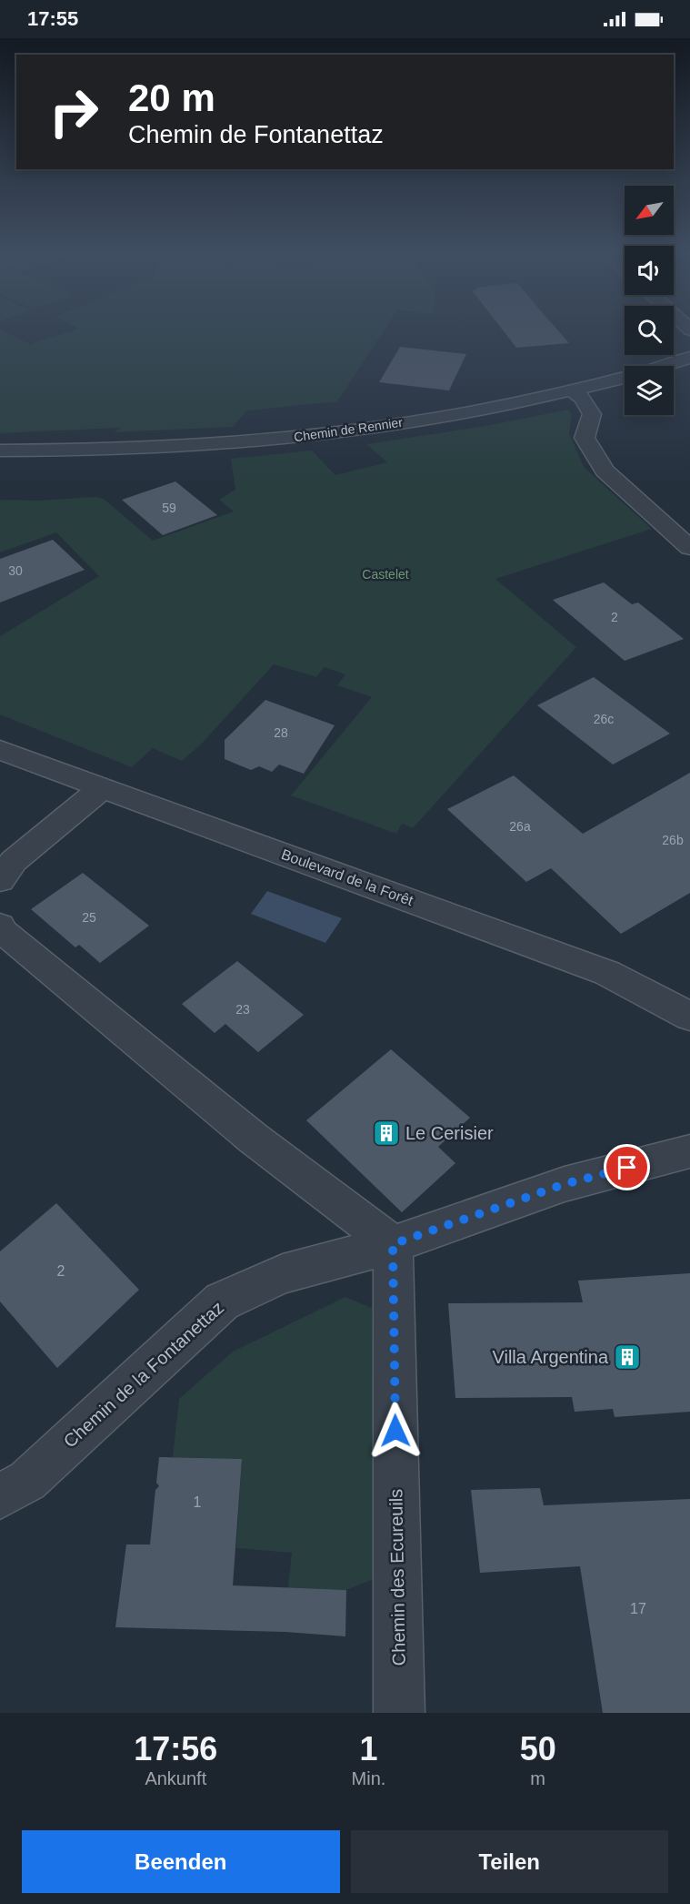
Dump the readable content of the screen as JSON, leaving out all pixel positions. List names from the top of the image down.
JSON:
{
  "streets": {
    "street": [
      "Chemin de Rennier",
      "Boulevard de la Forêt",
      "Chemin de la Fontanettaz",
      "Chemin des Ecureuils"
    ]
  },
  "crossings": [
    ["Chemin de la Fontanettaz", "Chemin des Ecureuils"]
  ],
  "parks": ["Castelet"],
  "places": {
    "building": ["Le Cerisier", "Villa Argentina"]
  },
  "house_numbers": [
    "59",
    "30",
    "2",
    "26c",
    "28",
    "26a",
    "26b",
    "25",
    "23",
    "2",
    "1",
    "17"
  ],
  "north": "bottom left",
  "page": {
    "status": "17:55",
    "turn": ["20 m", "Chemin de Fontanettaz"],
    "eta": [
      "17:56",
      "Ankunft",
      "1",
      "Min.",
      "50",
      "m"
    ],
    "buttons": ["Beenden", "Teilen"]
  }
}
